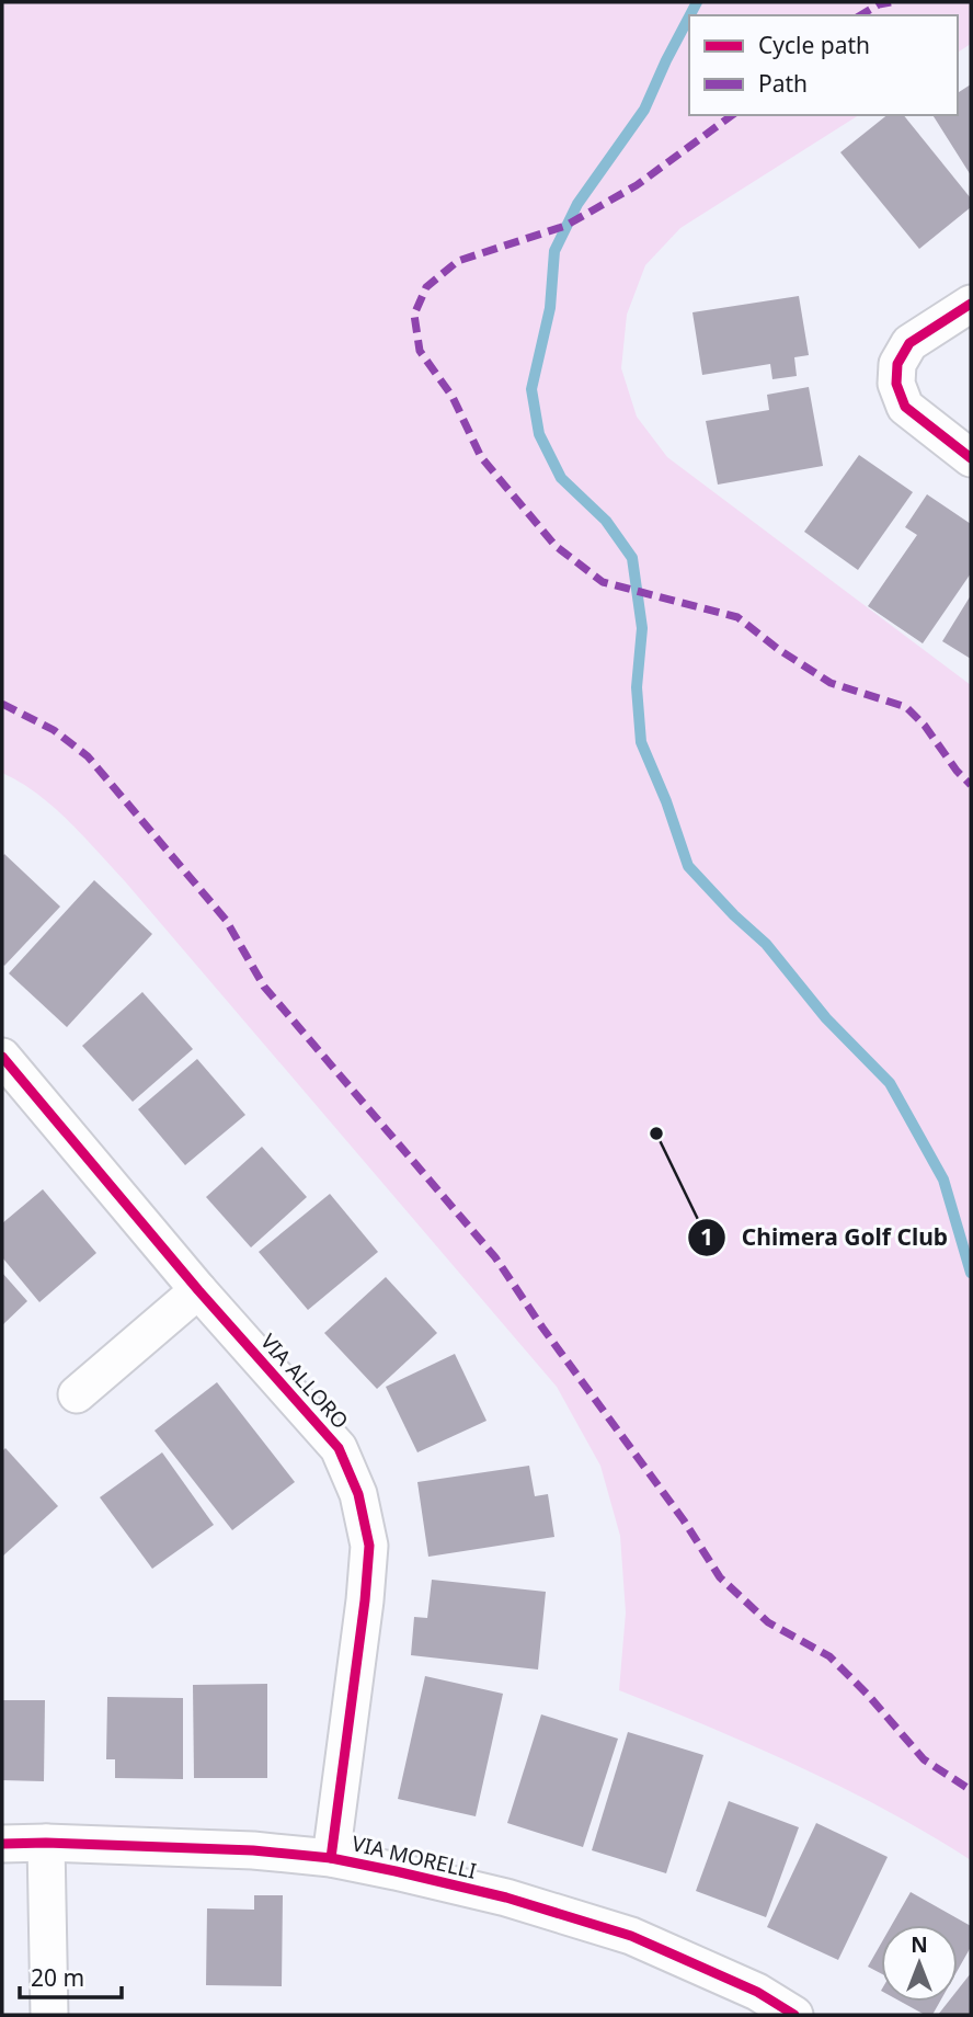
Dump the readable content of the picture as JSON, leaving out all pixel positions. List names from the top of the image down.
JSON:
{
  "streets": {
    "street": ["VIA ALLORO", "VIA MORELLI"]
  },
  "crossings": [
    ["VIA ALLORO", "VIA MORELLI"]
  ],
  "places": ["Chimera Golf Club"],
  "legend": ["Cycle path", "Path"],
  "scale_bar": "20 m",
  "north": "top"
}
